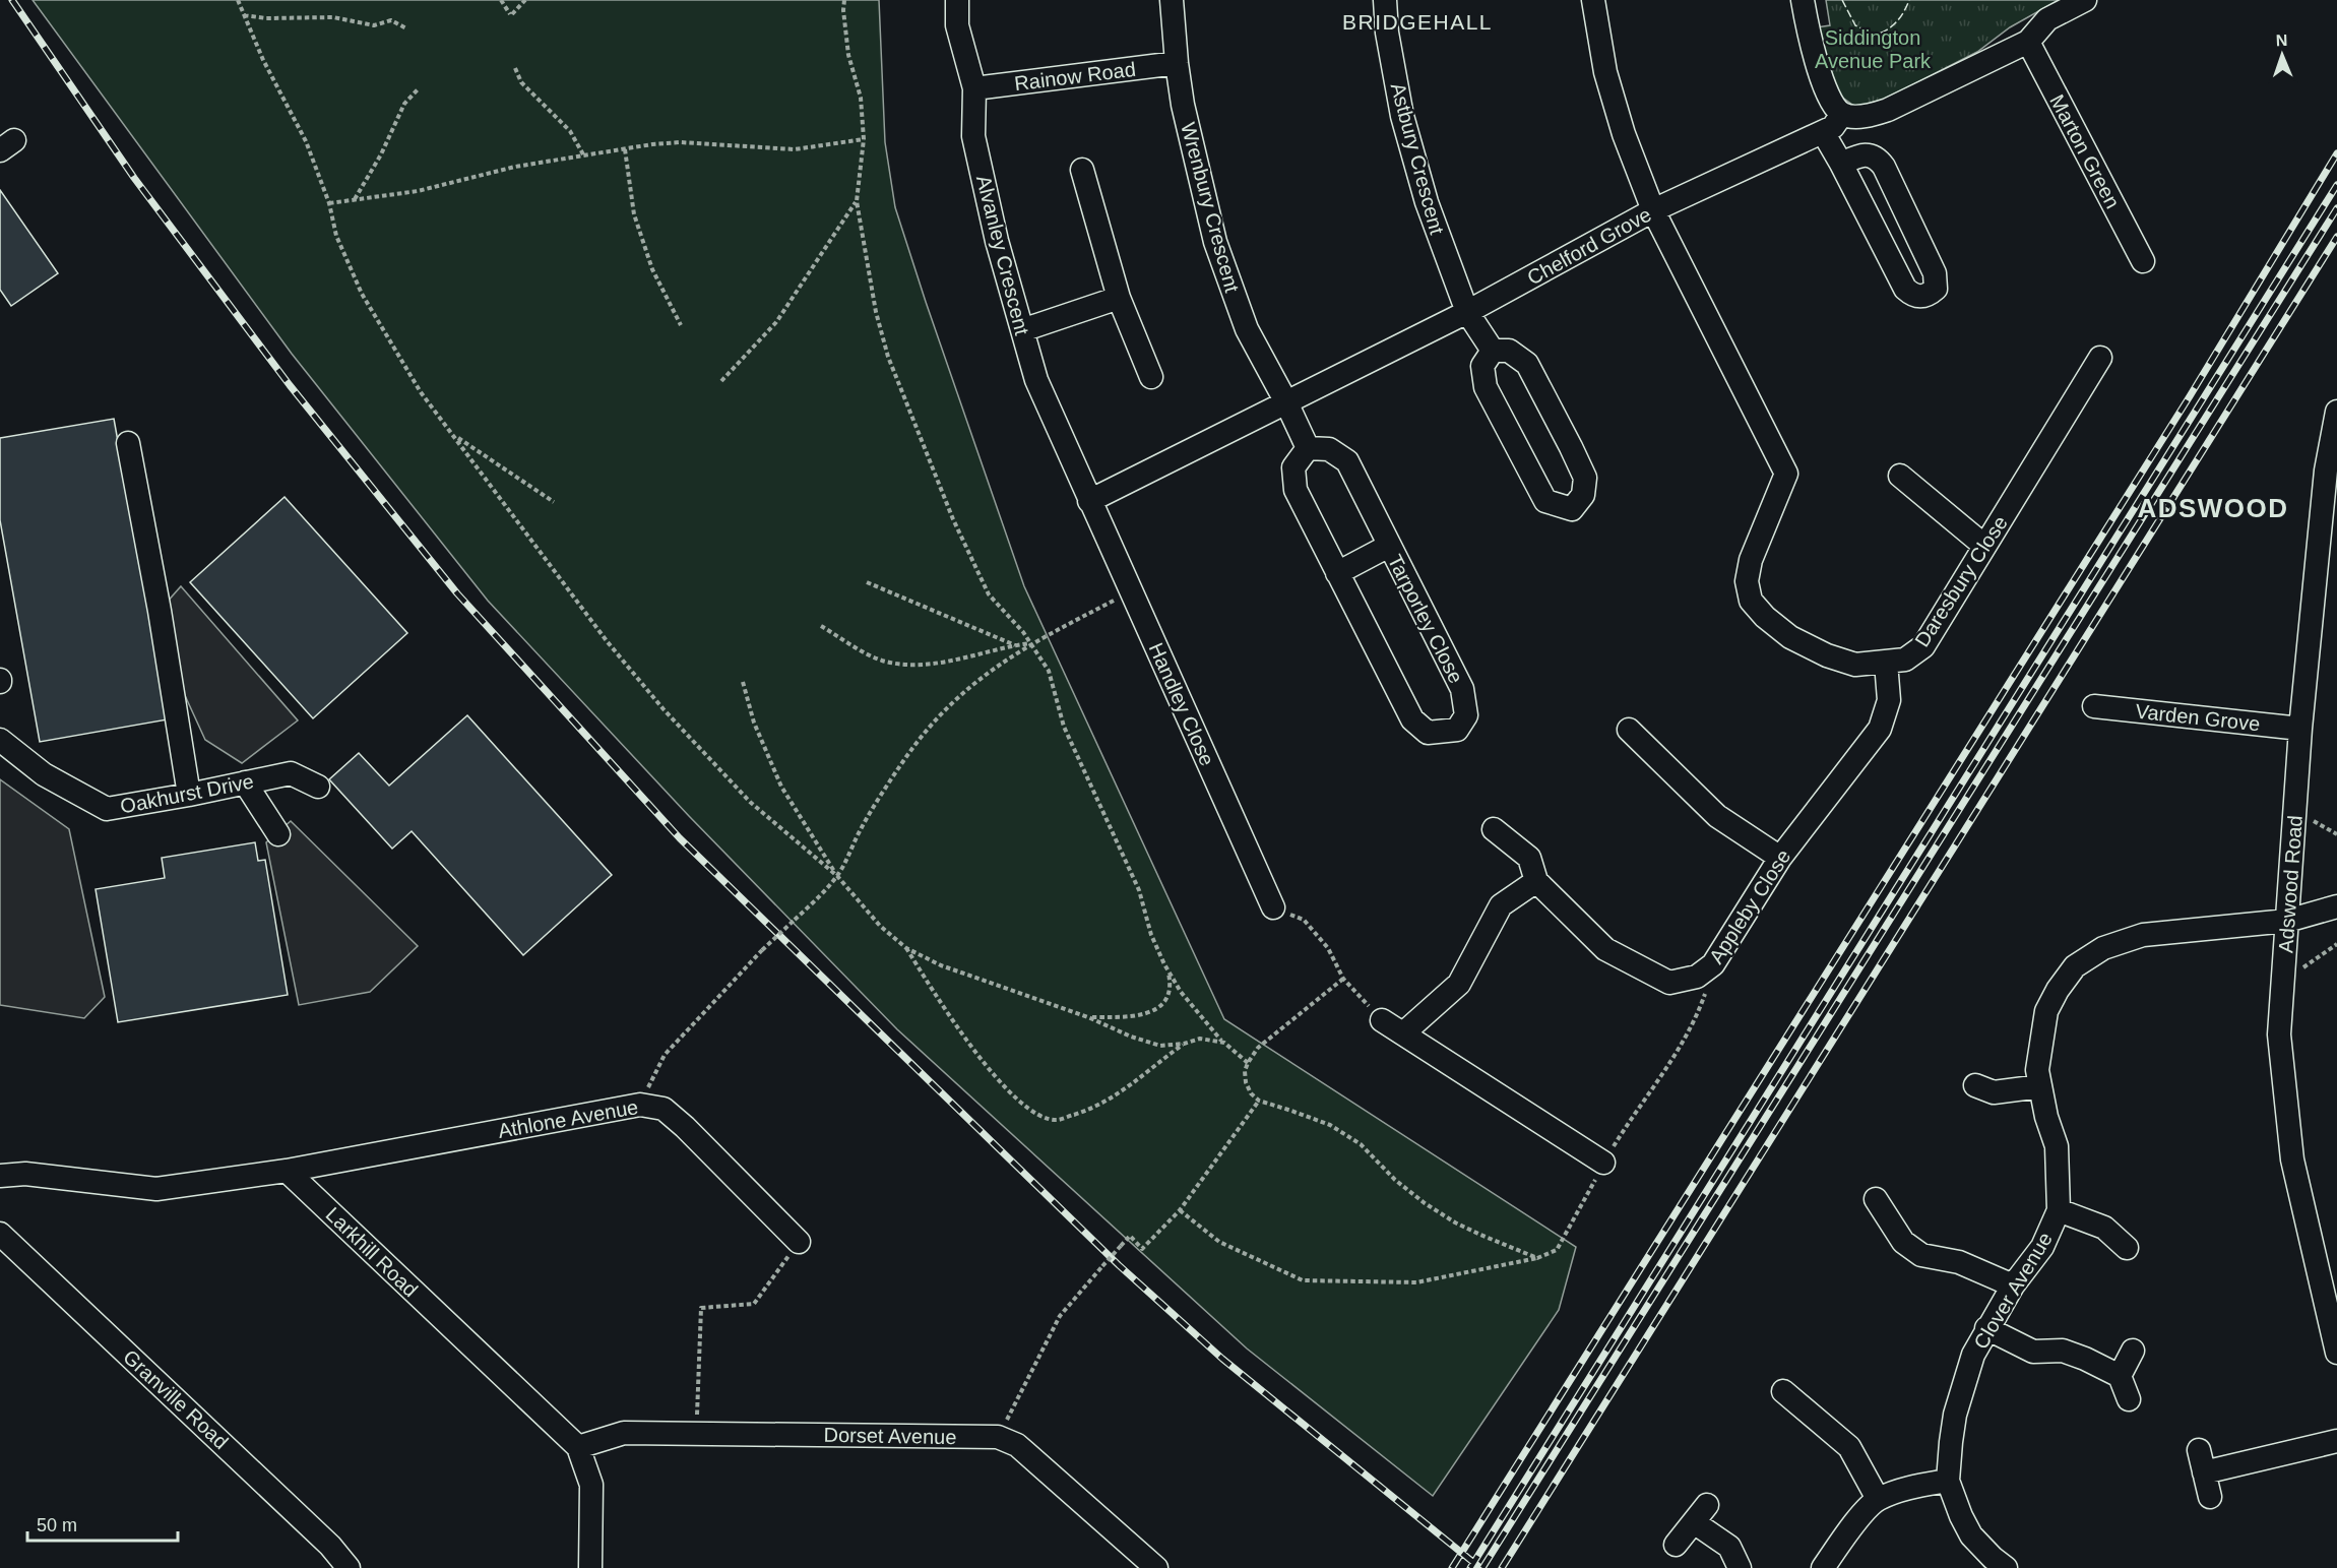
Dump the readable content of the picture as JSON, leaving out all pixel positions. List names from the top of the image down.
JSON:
{
  "streets": {
    "street": [
      "Rainow Road",
      "Marton Green",
      "Astbury Crescent",
      "Wrenbury Crescent",
      "Chelford Grove",
      "Alvanley Crescent",
      "Daresbury Close",
      "Tarporley Close",
      "Handley Close",
      "Varden Grove",
      "Oakhurst Drive",
      "Adswood Road",
      "Appleby Close",
      "Athlone Avenue",
      "Larkhill Road",
      "Clover Avenue",
      "Granville Road",
      "Dorset Avenue"
    ]
  },
  "crossings": [
    ["Rainow Road", "Wrenbury Crescent"],
    ["Rainow Road", "Alvanley Crescent"],
    ["Astbury Crescent", "Chelford Grove"],
    ["Wrenbury Crescent", "Chelford Grove"],
    ["Chelford Grove", "Alvanley Crescent"],
    ["Chelford Grove", "Daresbury Close"],
    ["Chelford Grove", "Handley Close"],
    ["Alvanley Crescent", "Handley Close"],
    ["Daresbury Close", "Appleby Close"],
    ["Varden Grove", "Adswood Road"],
    ["Adswood Road", "Clover Avenue"],
    ["Athlone Avenue", "Larkhill Road"],
    ["Larkhill Road", "Dorset Avenue"]
  ],
  "districts": ["BRIDGEHALL", "ADSWOOD"],
  "parks": ["Siddington Avenue Park"],
  "scale_bar": "50 m",
  "north": "top"
}
